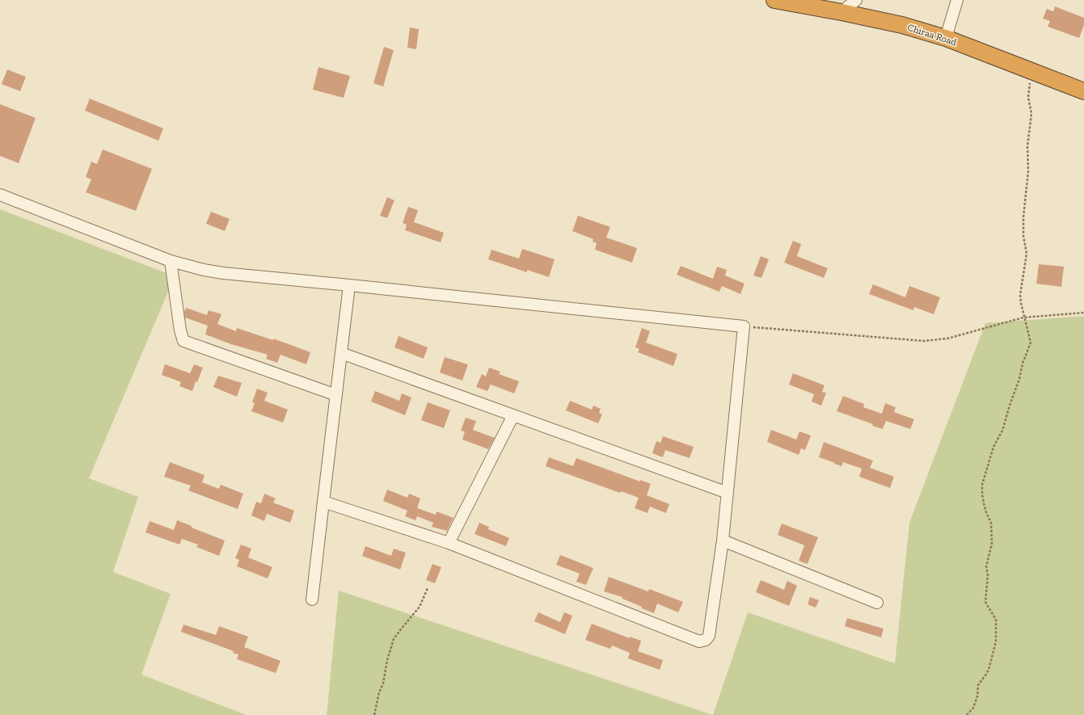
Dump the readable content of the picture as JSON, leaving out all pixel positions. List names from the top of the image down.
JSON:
{
  "streets": {
    "highway": ["Chiraa Road"]
  }
}
